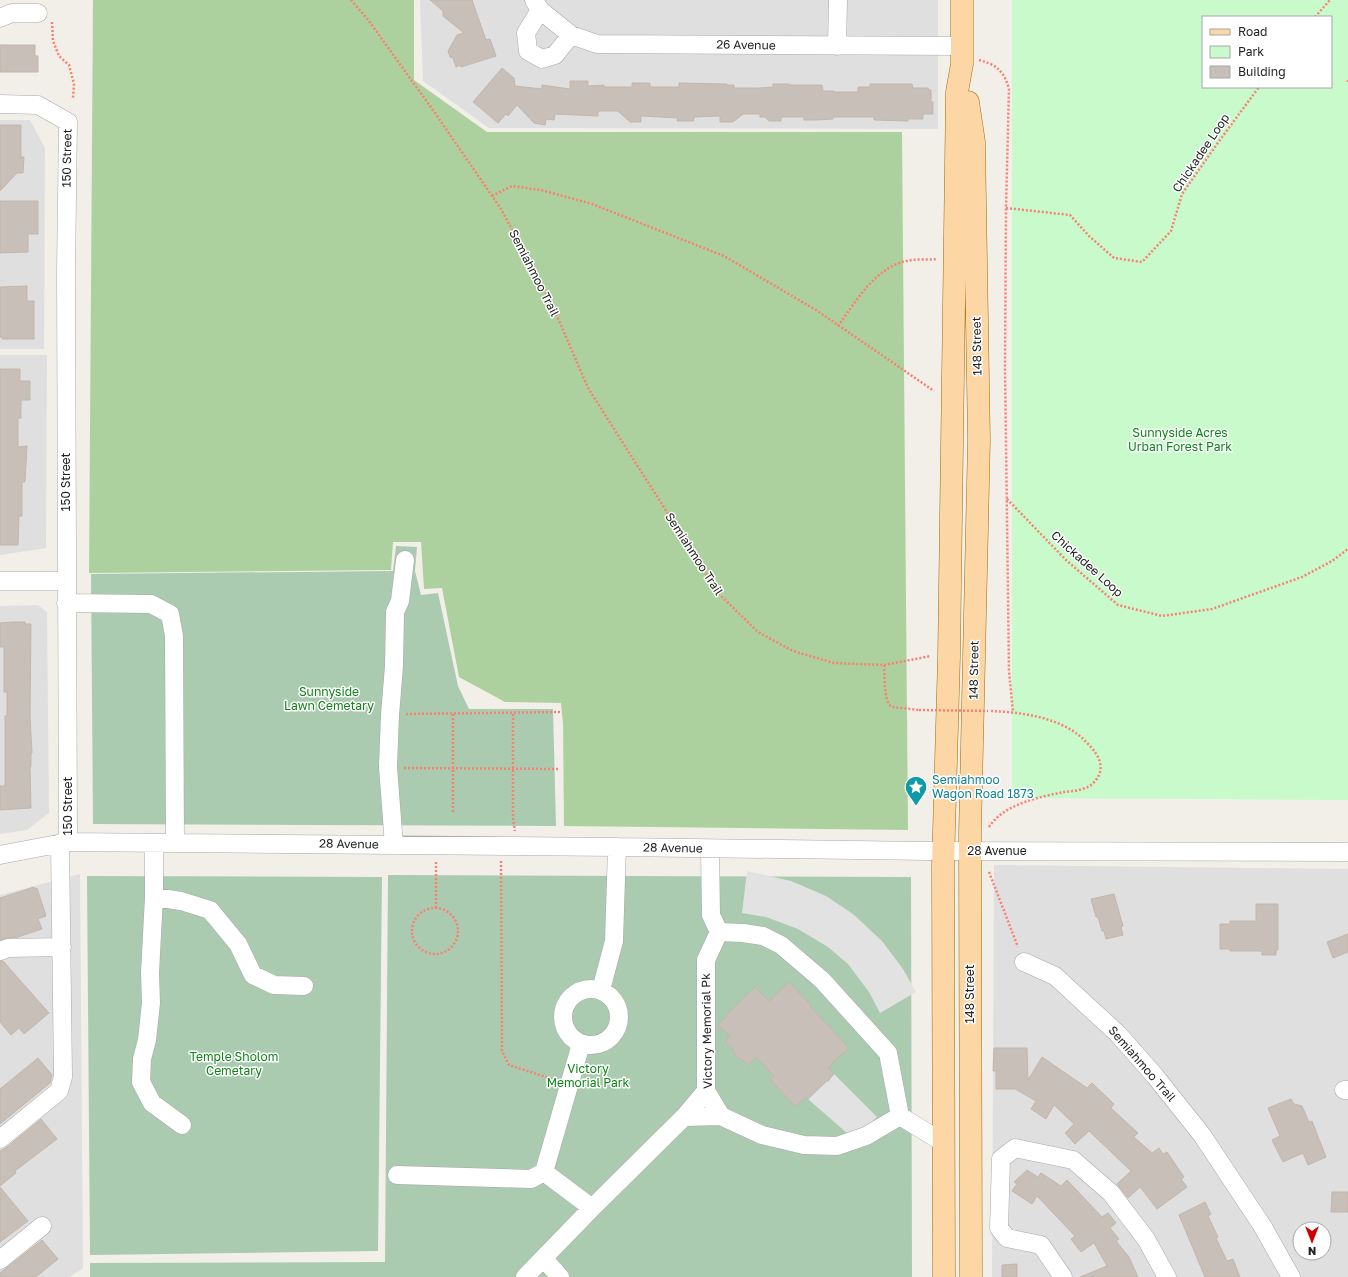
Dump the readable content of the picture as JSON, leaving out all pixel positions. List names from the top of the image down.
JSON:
{
  "streets": {
    "main road": ["148 Street"],
    "street": [
      "26 Avenue",
      "150 Street",
      "Semiahmoo Trail",
      "28 Avenue",
      "Victory Memorial Pk"
    ],
    "path": ["Chickadee Loop"]
  },
  "crossings": [
    ["26 Avenue", "148 Street"],
    ["150 Street", "28 Avenue"],
    ["Semiahmoo Trail", "148 Street"],
    ["148 Street", "28 Avenue"]
  ],
  "parks": [
    "Sunnyside Acres Urban Forest Park",
    "Sunnyside Lawn Cemetary",
    "Temple Sholom Cemetary",
    "Victory Memorial Park"
  ],
  "places": {
    "place": ["Semiahmoo Wagon Road 1873"]
  },
  "legend": ["Road", "Park", "Building"],
  "north": "bottom"
}
